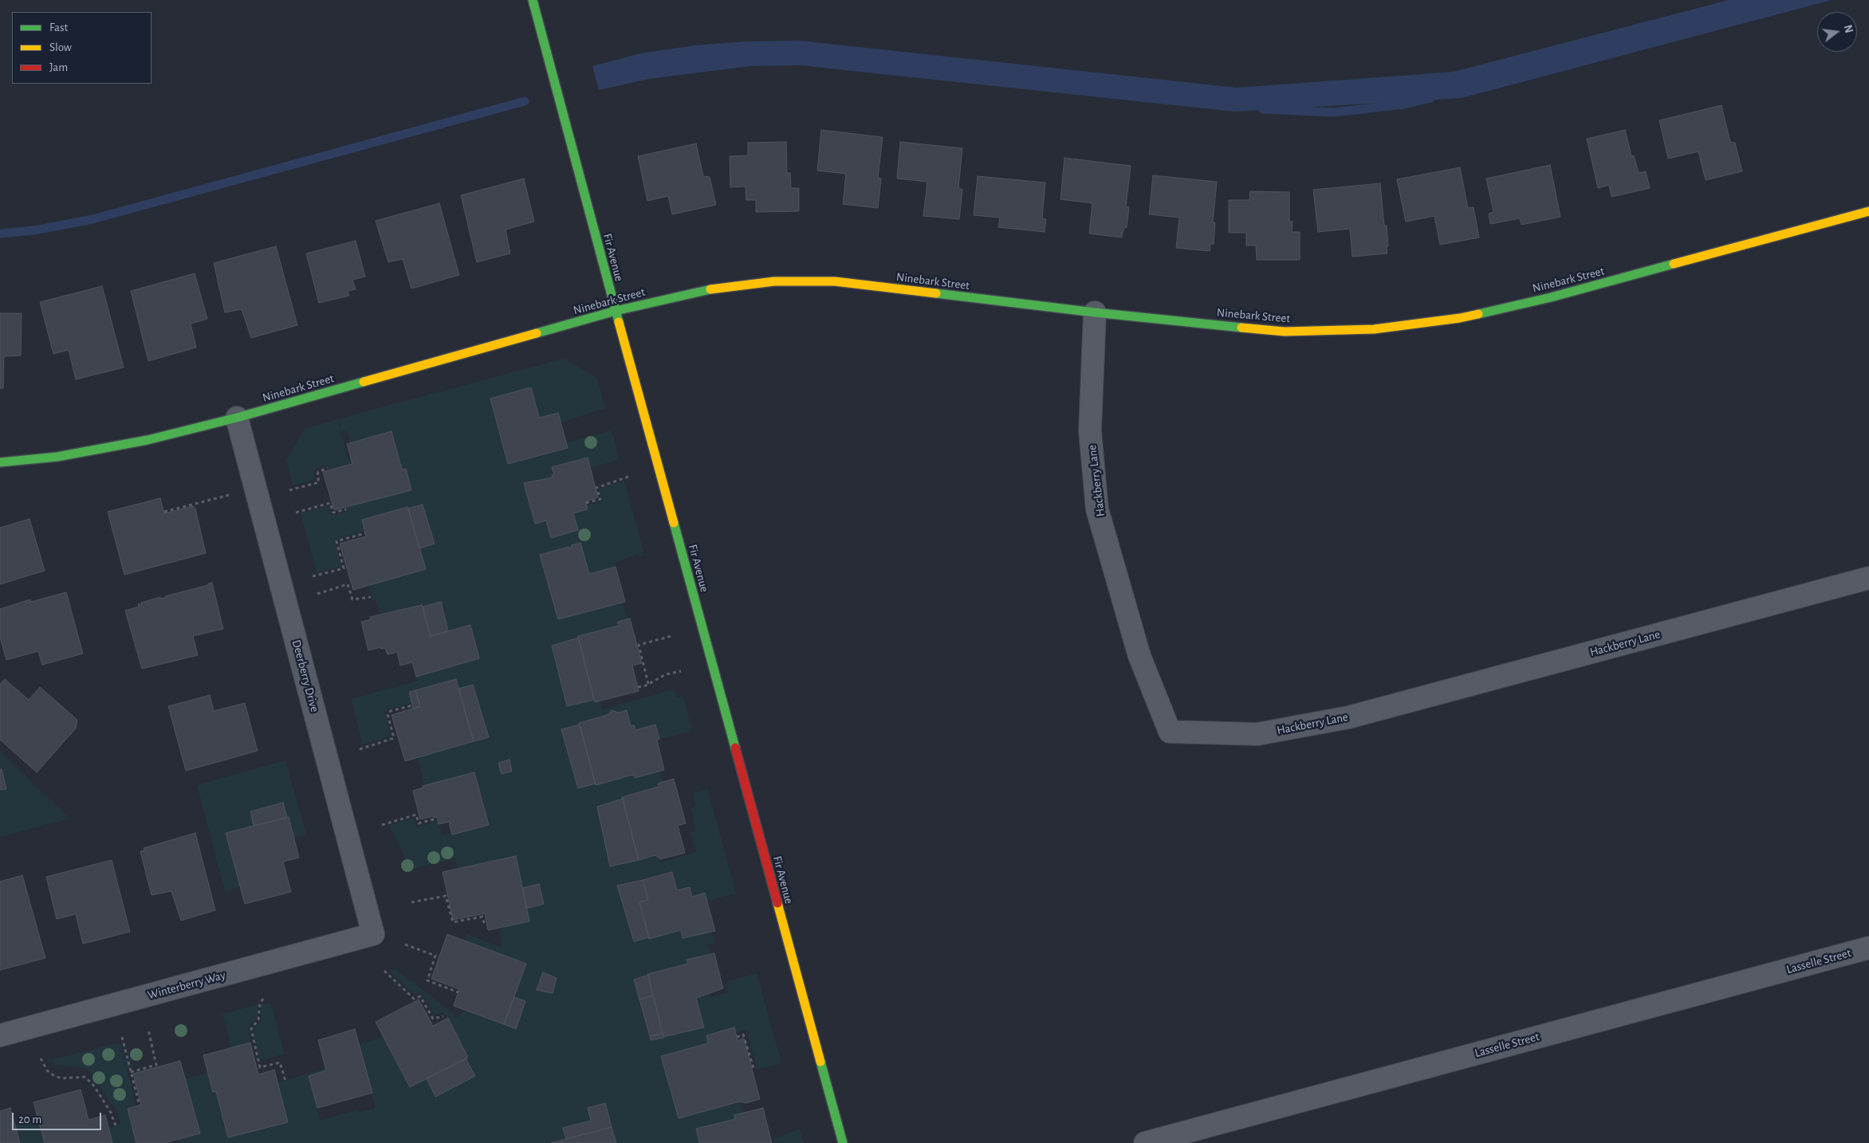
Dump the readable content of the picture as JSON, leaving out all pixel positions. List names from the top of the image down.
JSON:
{
  "streets": {
    "street": [
      "Fir Avenue",
      "Ninebark Street",
      "Hackberry Lane",
      "Deerberry Drive",
      "Lasselle Street",
      "Winterberry Way"
    ]
  },
  "crossings": [
    ["Fir Avenue", "Ninebark Street"],
    ["Ninebark Street", "Hackberry Lane"],
    ["Ninebark Street", "Deerberry Drive"],
    ["Deerberry Drive", "Winterberry Way"]
  ],
  "legend": ["Fast", "Slow", "Jam"],
  "scale_bar": "20 m",
  "north": "right"
}
